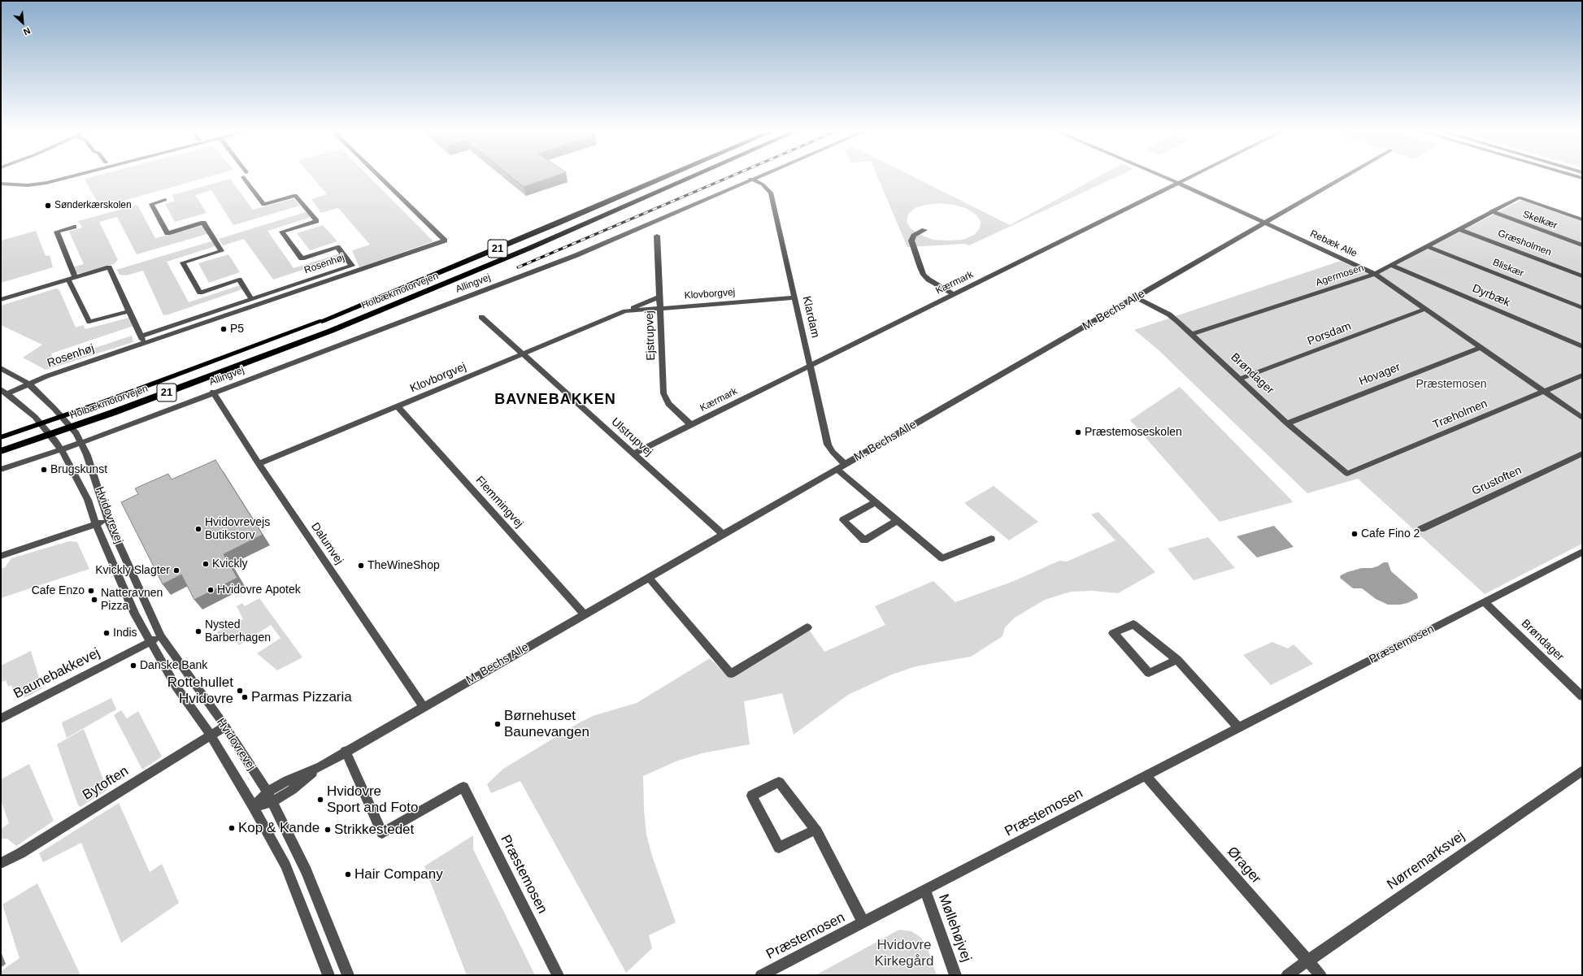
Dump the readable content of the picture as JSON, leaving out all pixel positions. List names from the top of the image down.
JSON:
{
  "streets": {
    "highway": ["21", "Holbækmotorvejen"],
    "street": [
      "Skelkær",
      "Græsholmen",
      "Rebæk Alle",
      "Rosenhøj",
      "Bliskær",
      "Agermosen",
      "Kærmark",
      "Allingvej",
      "Klovborgvej",
      "Dyrbæk",
      "M. Bechs Alle",
      "Klardam",
      "Porsdam",
      "Ejstrupvej",
      "Brøndager",
      "Hovager",
      "Træholmen",
      "Ulstrupvej",
      "Grustoften",
      "Flemmingvej",
      "Hvidovrevej",
      "Dalumvej",
      "Præstemosen",
      "Baunebakkevej",
      "Bytoften",
      "Nørremarksvej",
      "Ørager",
      "Møllehøjvej"
    ]
  },
  "crossings": [
    ["Skelkær", "Agermosen"],
    ["Græsholmen", "Agermosen"],
    ["Rebæk Alle", "Agermosen"],
    ["Rebæk Alle", "Kærmark"],
    ["Rebæk Alle", "M. Bechs Alle"],
    ["Rebæk Alle", "Porsdam"],
    ["Rebæk Alle", "Hovager"],
    ["Rebæk Alle", "Træholmen"],
    ["Rosenhøj", "Hvidovrevej"],
    ["Bliskær", "Agermosen"],
    ["Agermosen", "Dyrbæk"],
    ["Agermosen", "Brøndager"],
    ["Kærmark", "Klardam"],
    ["Kærmark", "Ejstrupvej"],
    ["Kærmark", "Ulstrupvej"],
    ["Allingvej", "Klardam"],
    ["Allingvej", "Hvidovrevej"],
    ["Allingvej", "Dalumvej"],
    ["Klovborgvej", "Klardam"],
    ["Klovborgvej", "Ejstrupvej"],
    ["Klovborgvej", "Ulstrupvej"],
    ["Klovborgvej", "Flemmingvej"],
    ["Klovborgvej", "Dalumvej"],
    ["M. Bechs Alle", "Klardam"],
    ["M. Bechs Alle", "Brøndager"],
    ["M. Bechs Alle", "Ulstrupvej"],
    ["M. Bechs Alle", "Flemmingvej"],
    ["M. Bechs Alle", "Hvidovrevej"],
    ["M. Bechs Alle", "Dalumvej"],
    ["M. Bechs Alle", "Præstemosen"],
    ["Porsdam", "Brøndager"],
    ["Brøndager", "Hovager"],
    ["Brøndager", "Træholmen"],
    ["Brøndager", "Præstemosen"],
    ["Hvidovrevej", "Baunebakkevej"],
    ["Hvidovrevej", "Bytoften"],
    ["Præstemosen", "Ørager"],
    ["Præstemosen", "Møllehøjvej"],
    ["Nørremarksvej", "Ørager"]
  ],
  "districts": ["BAVNEBAKKEN"],
  "parks": ["Præstemosen", "Hvidovre Kirkegård"],
  "places": [
    "Sønderkærskolen",
    "P5",
    "Præstemoseskolen",
    "Brugskunst",
    "Hvidovrevejs Butikstorv",
    "Cafe Fino 2",
    "Kvickly",
    "TheWineShop",
    "Kvickly Slagter",
    "Hvidovre Apotek",
    "Cafe Enzo",
    "Natteravnen Pizza",
    "Nysted Barberhagen",
    "Indis",
    "Danske Bank",
    "Rottehullet Hvidovre",
    "Parmas Pizzaria",
    "Børnehuset Baunevangen",
    "Hvidovre Sport and Foto",
    "Kop & Kande",
    "Strikkestedet",
    "Hair Company"
  ],
  "north": "bottom right"
}
